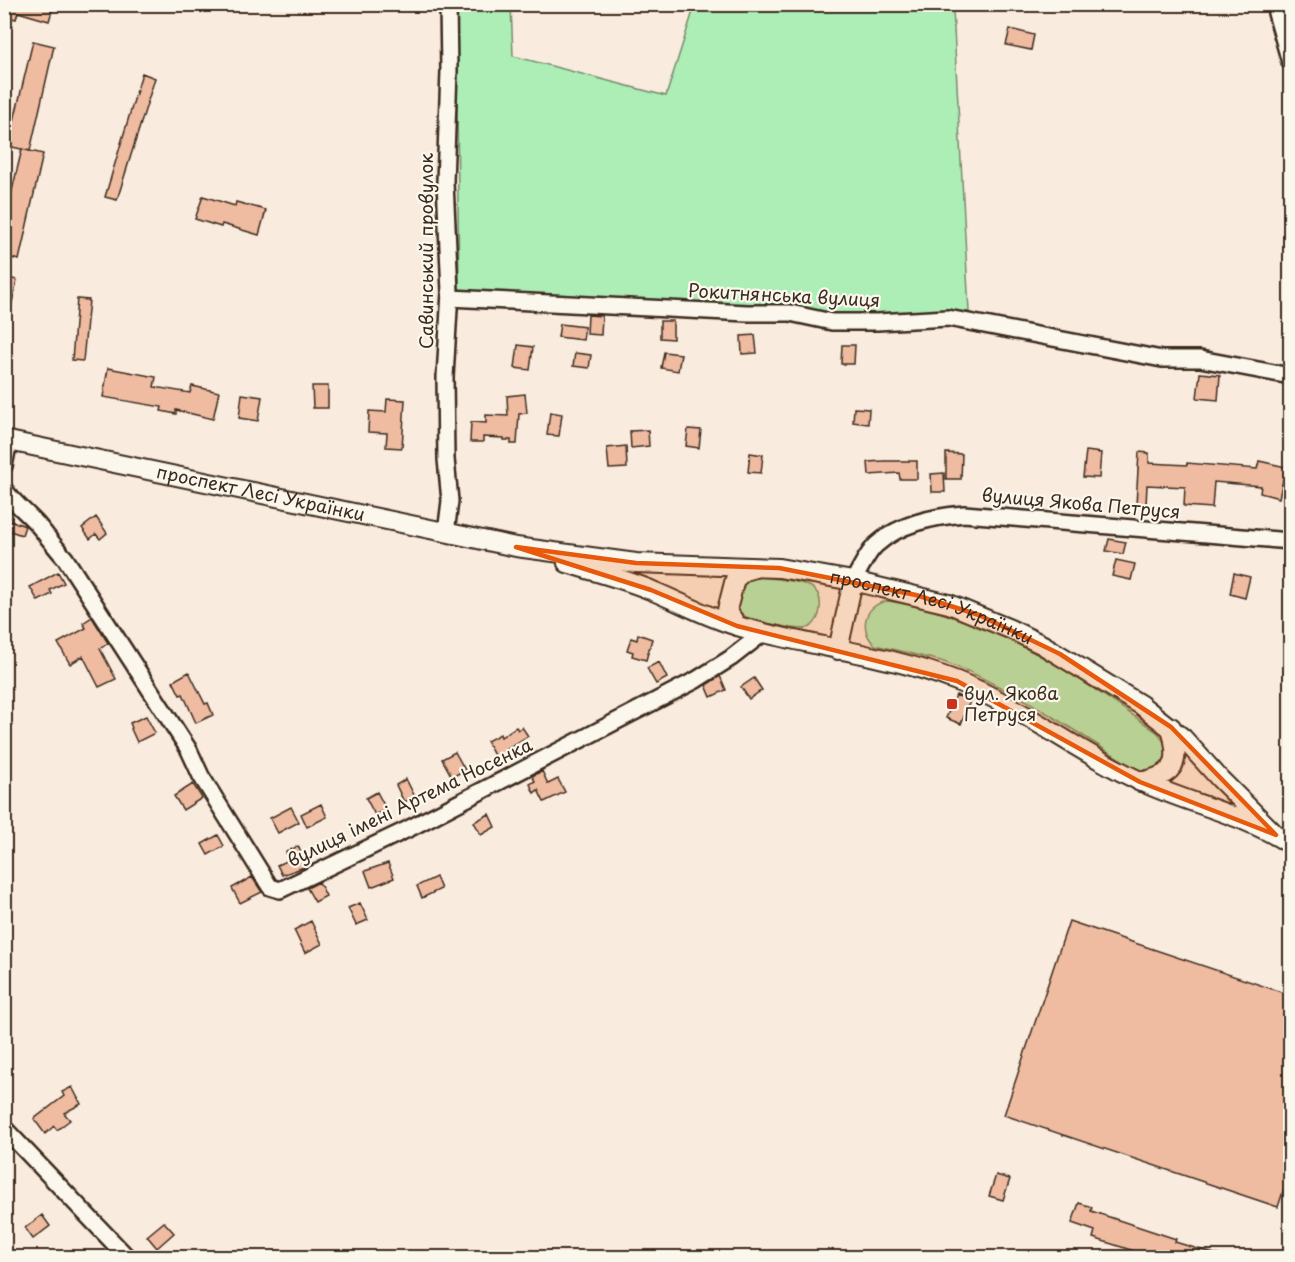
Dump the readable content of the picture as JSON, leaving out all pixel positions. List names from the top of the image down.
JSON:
{
  "streets": {
    "street": [
      "Савинський провулок",
      "Рокитнянська вулиця",
      "проспект Лесі Українки",
      "вулиця Якова Петруся",
      "вулиця імені Артема Носенка"
    ]
  },
  "crossings": [
    ["Савинський провулок", "Рокитнянська вулиця"],
    ["Савинський провулок", "проспект Лесі Українки"],
    ["проспект Лесі Українки", "вулиця Якова Петруся"],
    ["проспект Лесі Українки", "вулиця імені Артема Носенка"]
  ],
  "places": {
    "transit": ["вул. Якова Петруся"]
  }
}
